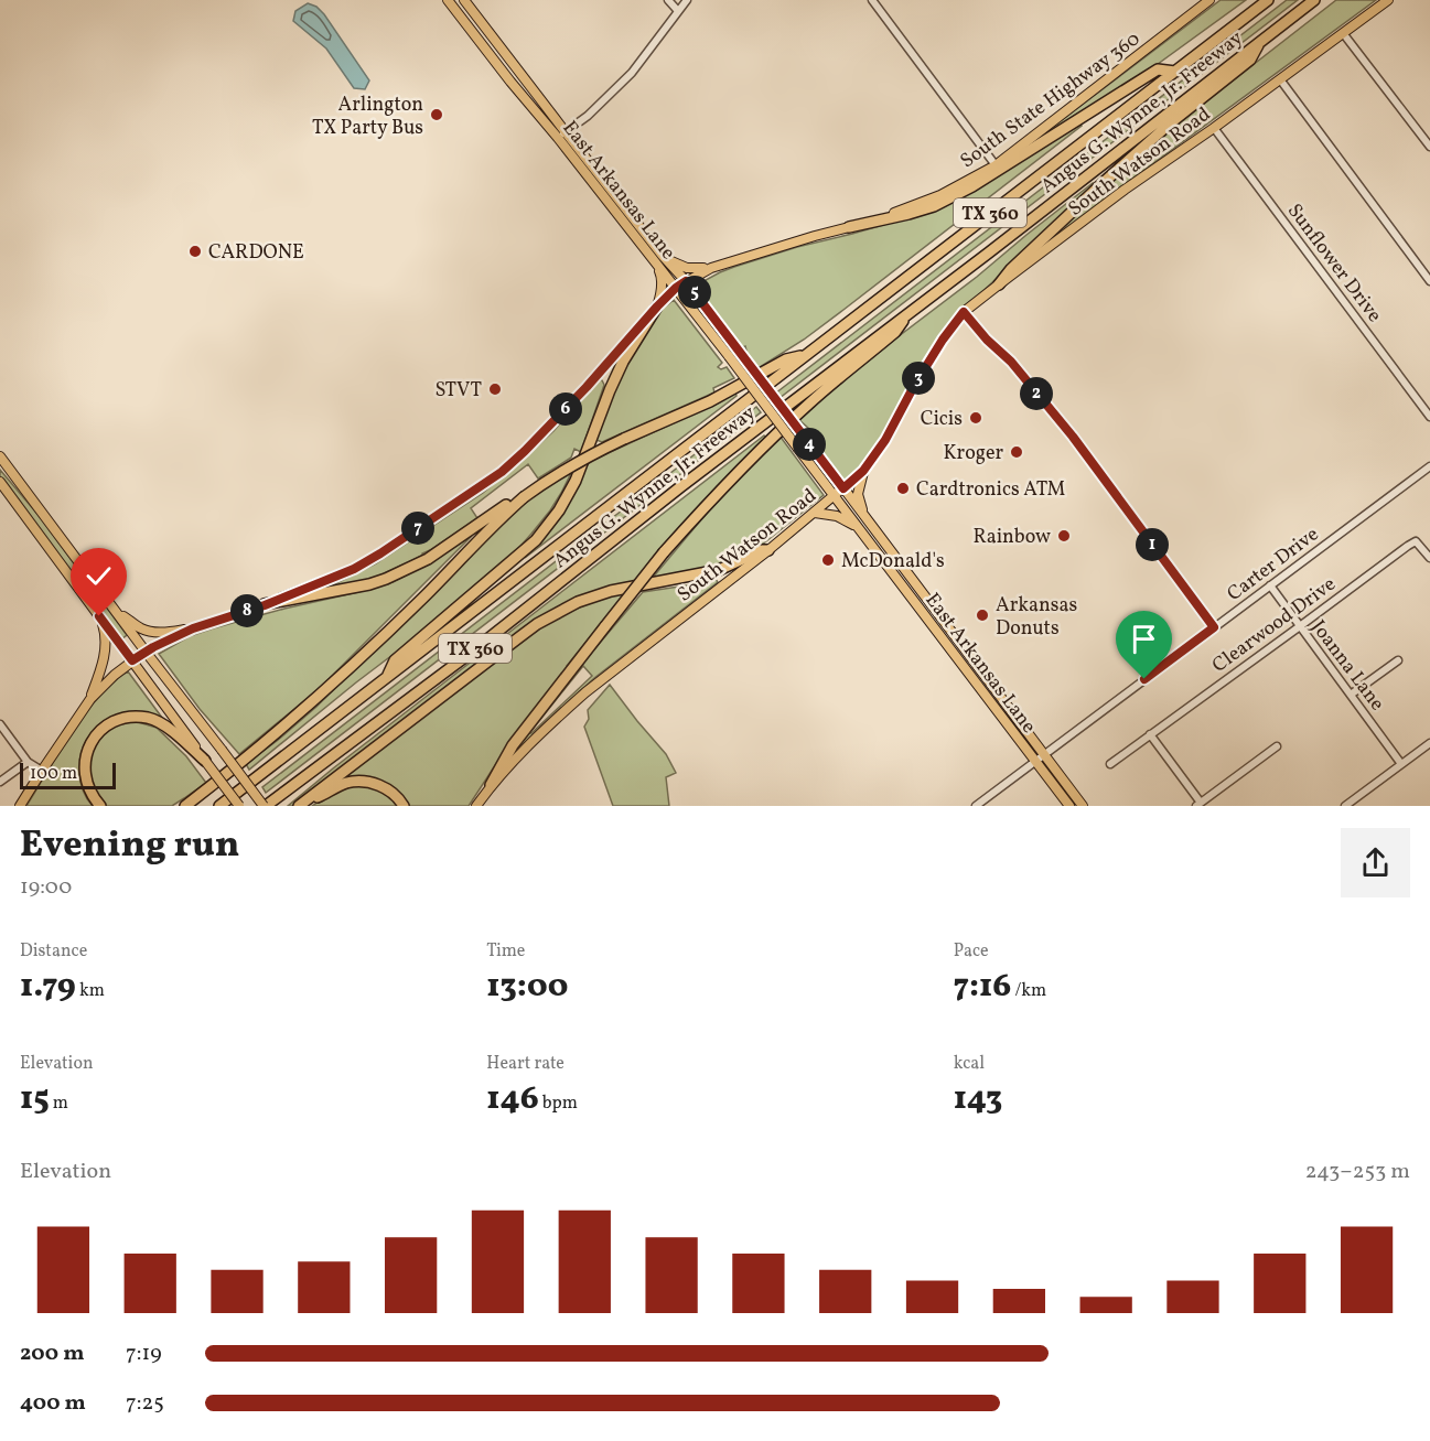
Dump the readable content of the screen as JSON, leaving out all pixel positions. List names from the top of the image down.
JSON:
{
  "streets": {
    "highway": ["Angus G. Wynne, Jr. Freeway", "TX 360"],
    "main road": ["South State Highway 360", "South Watson Road", "East Arkansas Lane"],
    "street": [
      "Sunflower Drive",
      "Carter Drive",
      "Clearwood Drive",
      "Joanna Lane"
    ]
  },
  "crossings": [
    ["South State Highway 360", "East Arkansas Lane"],
    ["South Watson Road", "East Arkansas Lane"],
    ["South Watson Road", "Sunflower Drive"],
    ["East Arkansas Lane", "Carter Drive"],
    ["Carter Drive", "Joanna Lane"],
    ["Clearwood Drive", "Joanna Lane"]
  ],
  "places": [
    "Arlington TX Party Bus",
    "CARDONE",
    "STVT",
    "Cicis",
    "Kroger",
    "Cardtronics ATM",
    "Rainbow",
    "McDonald's",
    "Arkansas Donuts"
  ],
  "scale_bar": "100 m",
  "page": {
    "pins": [
      "5",
      "3",
      "2",
      "6",
      "4",
      "7",
      "1",
      "8"
    ],
    "scale": "100 m",
    "heading": ["Evening run", "19:00"],
    "stats": [
      ["Distance", "1.79 km"],
      ["Time", "13:00"],
      ["Pace", "7:16 /km"],
      ["Elevation", "15 m"],
      ["Heart rate", "146 bpm"],
      ["kcal", "143"]
    ],
    "chart": ["Elevation", "243–253 m"],
    "list": [
      {
        "name": "200 m",
        "note": "7:19"
      },
      {
        "name": "400 m",
        "note": "7:25"
      }
    ]
  }
}
